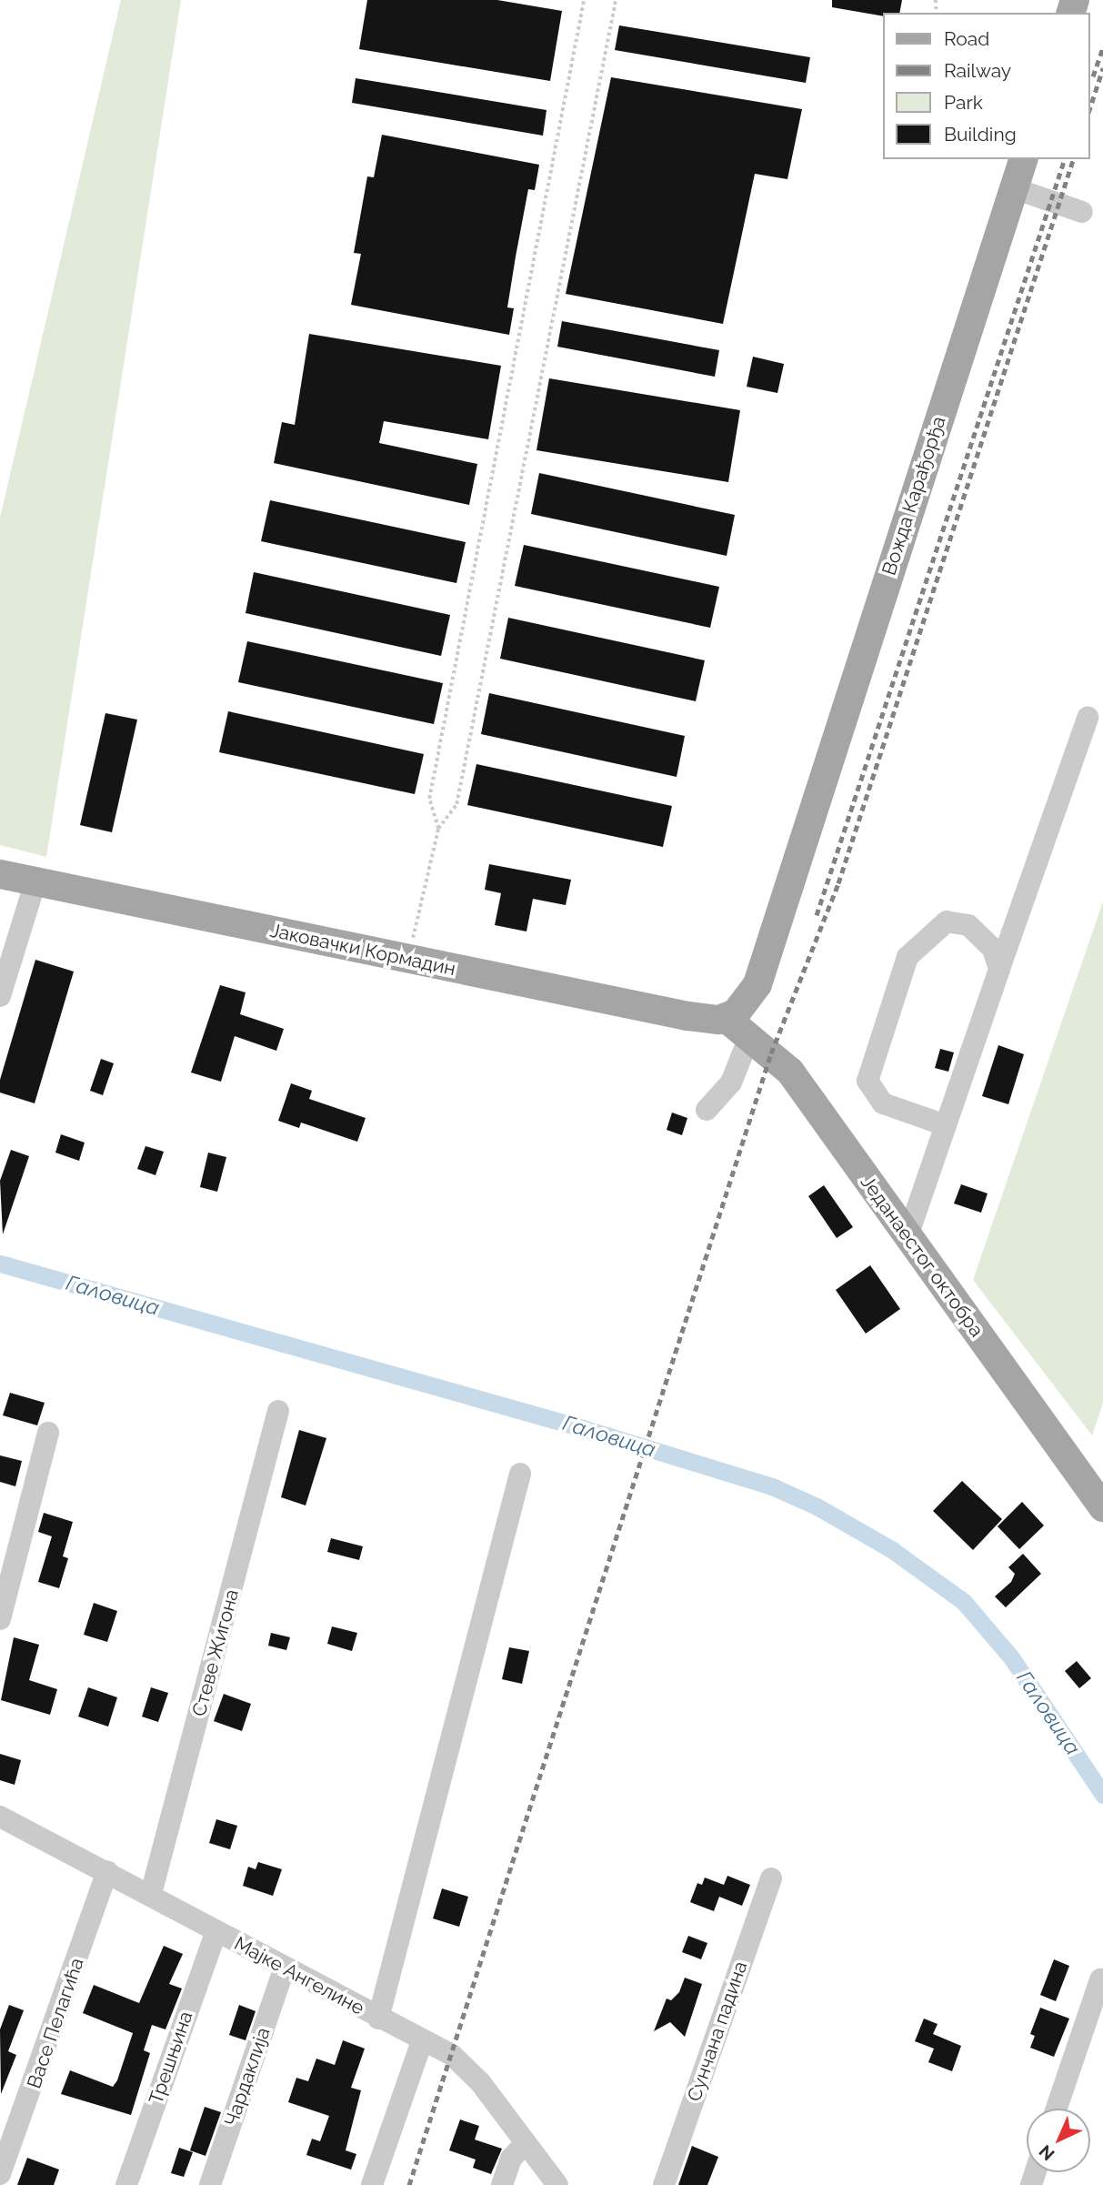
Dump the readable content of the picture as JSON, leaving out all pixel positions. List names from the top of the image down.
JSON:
{
  "streets": {
    "main road": ["Вожда Карађорђа", "Јаковачки Кормадин", "Једанаестог октобра"],
    "street": [
      "Стеве Жигона",
      "Мајке Ангелине",
      "Васе Пелагића",
      "Сунчана падина",
      "Трешњина",
      "Чардаклија"
    ]
  },
  "crossings": [
    ["Вожда Карађорђа", "Јаковачки Кормадин"],
    ["Вожда Карађорђа", "Једанаестог октобра"],
    ["Јаковачки Кормадин", "Једанаестог октобра"],
    ["Стеве Жигона", "Мајке Ангелине"],
    ["Мајке Ангелине", "Васе Пелагића"],
    ["Мајке Ангелине", "Трешњина"],
    ["Мајке Ангелине", "Чардаклија"]
  ],
  "water": ["Галовица"],
  "legend": [
    "Road",
    "Railway",
    "Park",
    "Building"
  ],
  "north": "bottom left"
}
